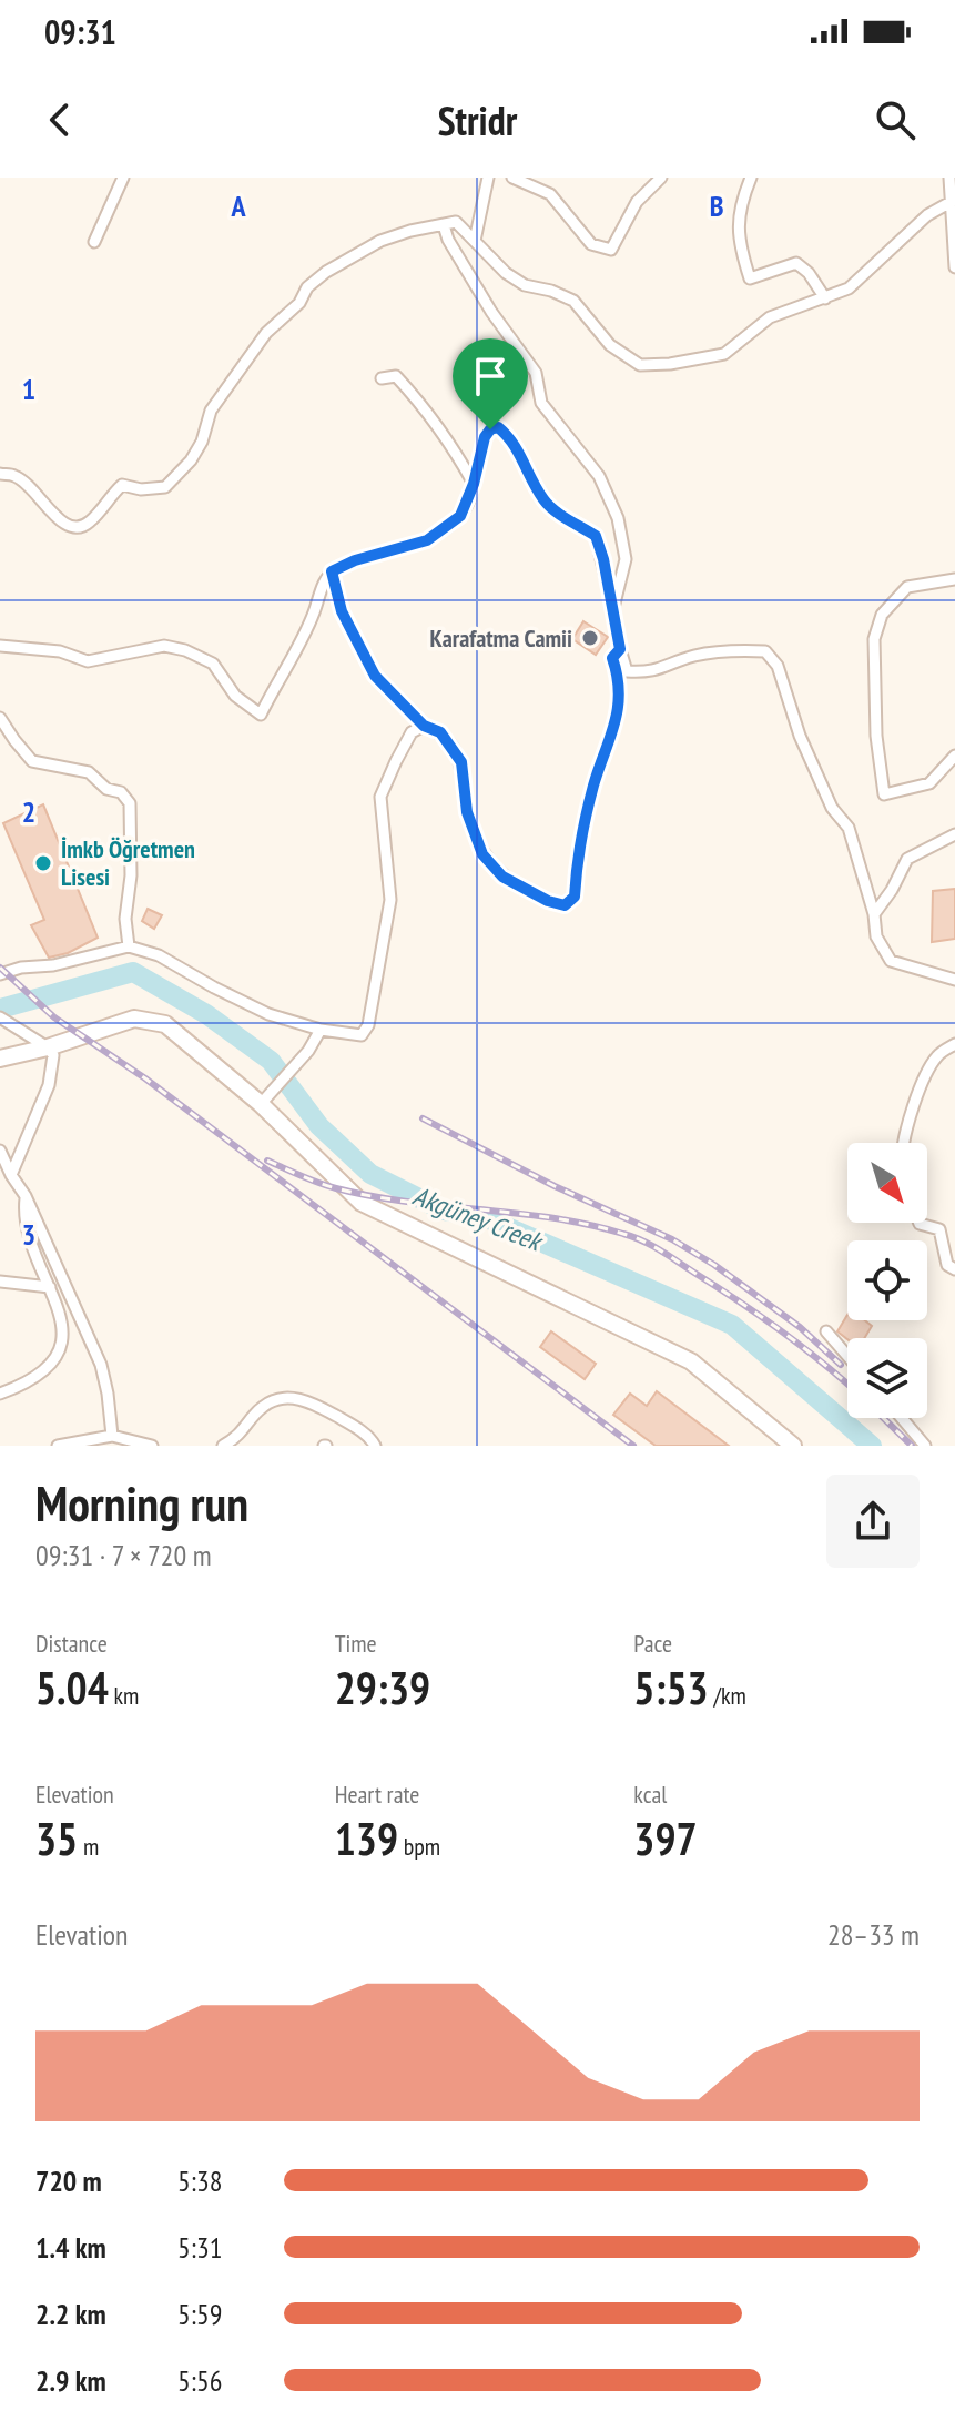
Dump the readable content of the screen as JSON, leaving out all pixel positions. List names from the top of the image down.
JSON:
{
  "water": ["Akgüney Creek"],
  "places": ["Karafatma Camii", "İmkb Öğretmen Lisesi"],
  "north": "bottom right",
  "page": {
    "status": "09:31",
    "header": "Stridr",
    "heading": ["Morning run", "09:31 · 7 × 720 m"],
    "stats": [
      ["Distance", "5.04 km"],
      ["Time", "29:39"],
      ["Pace", "5:53 /km"],
      ["Elevation", "35 m"],
      ["Heart rate", "139 bpm"],
      ["kcal", "397"]
    ],
    "chart": ["Elevation", "28–33 m"],
    "list": [
      {
        "name": "720 m",
        "note": "5:38"
      },
      {
        "name": "1.4 km",
        "note": "5:31"
      },
      {
        "name": "2.2 km",
        "note": "5:59"
      },
      {
        "name": "2.9 km",
        "note": "5:56"
      }
    ]
  },
  "grid": {
    "columns": ["A", "B"],
    "rows": ["1", "2", "3"]
  }
}
